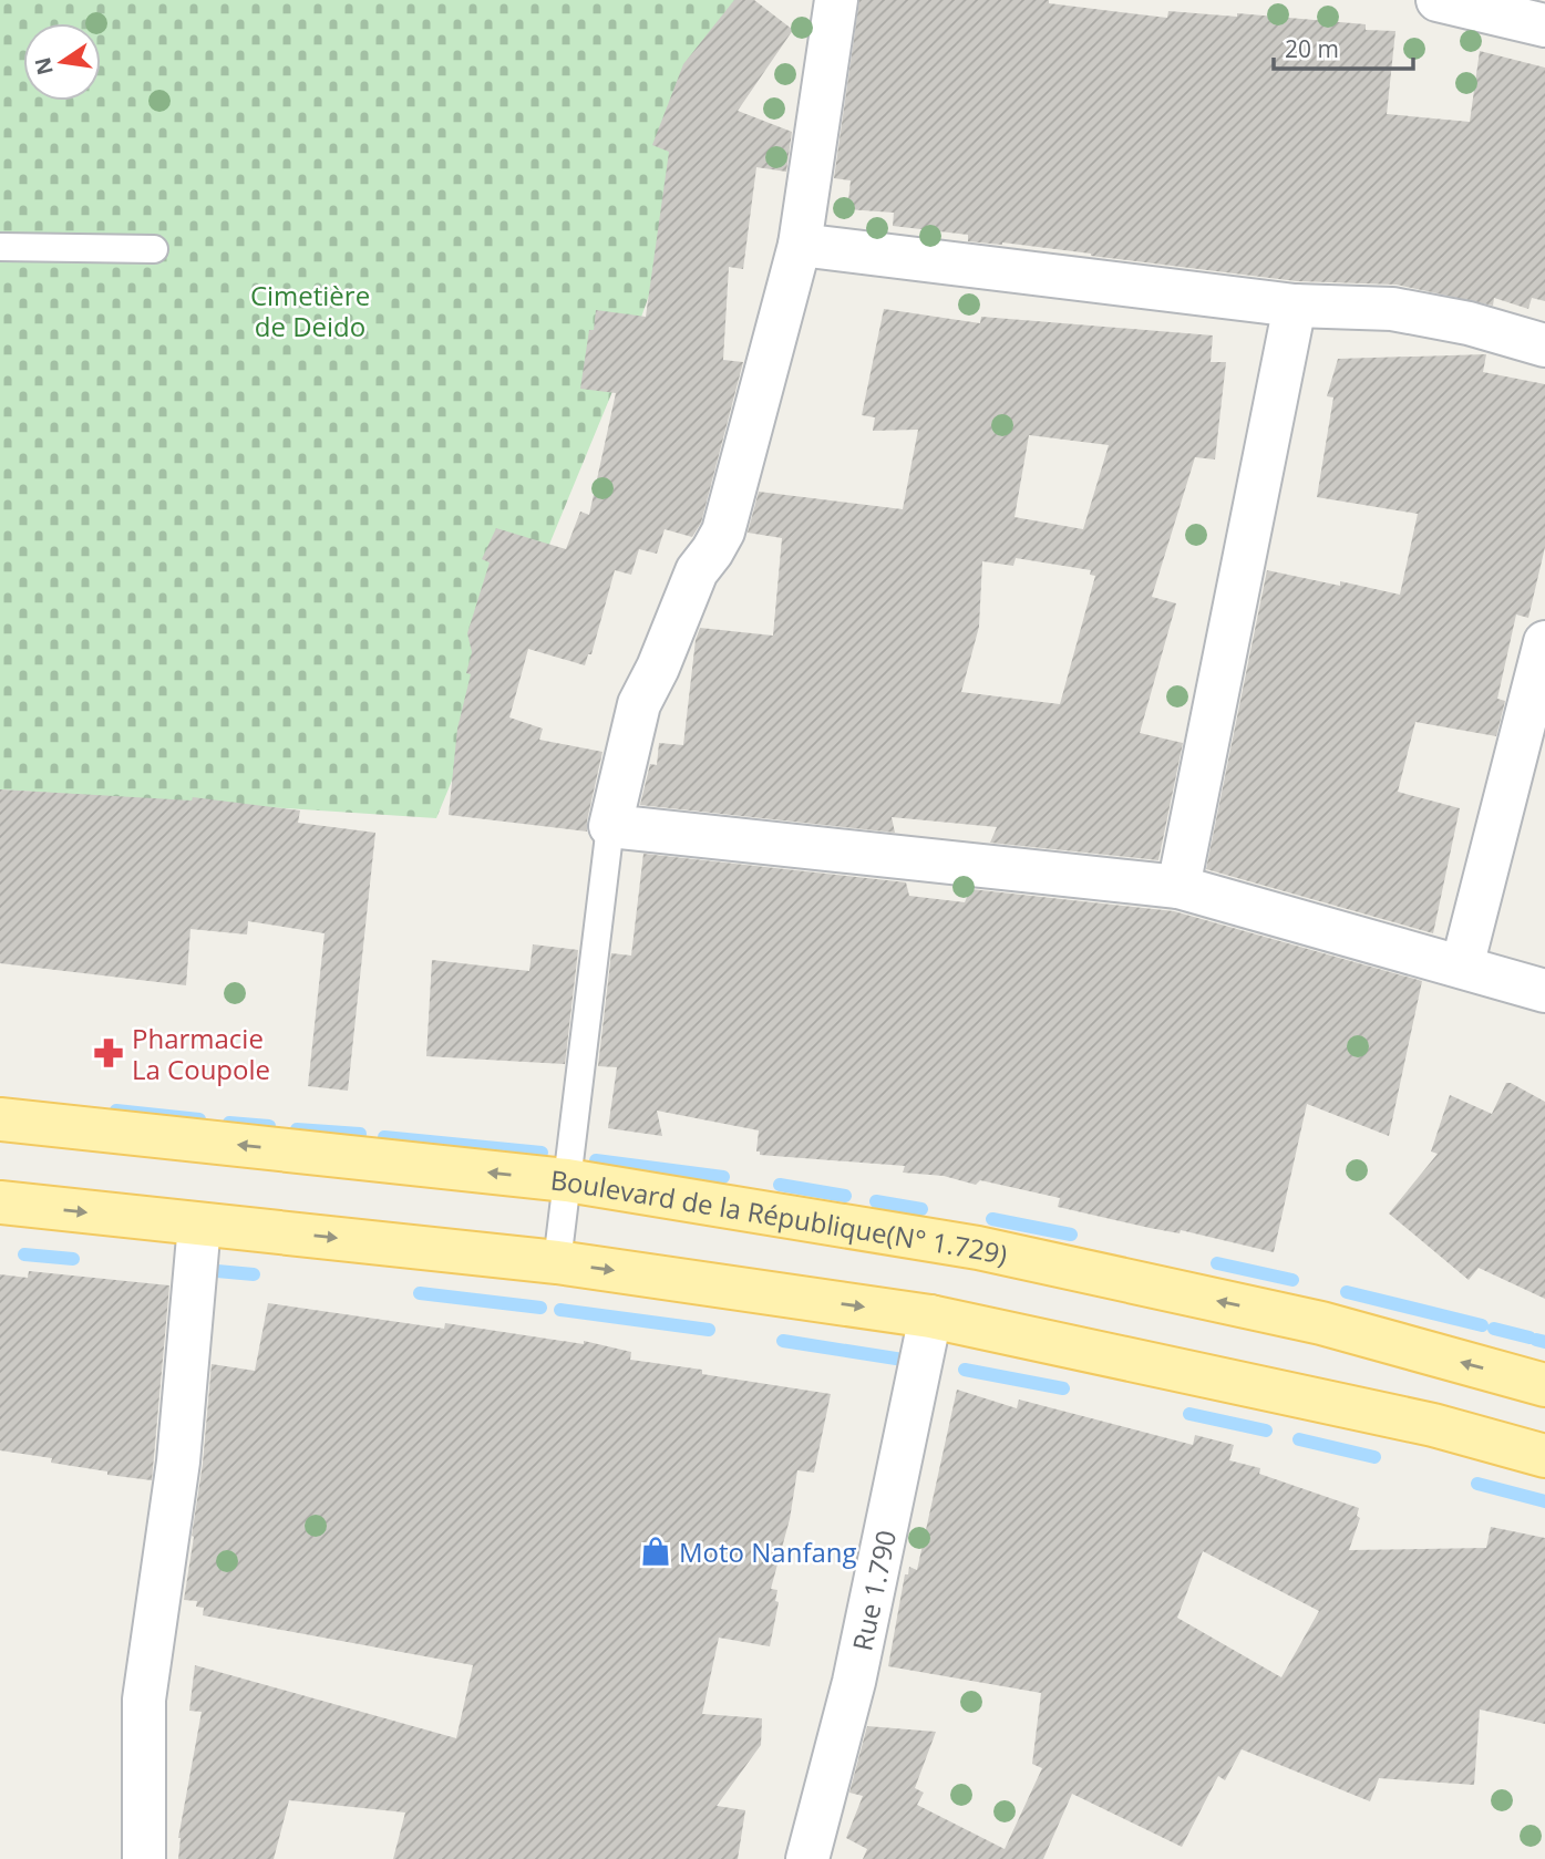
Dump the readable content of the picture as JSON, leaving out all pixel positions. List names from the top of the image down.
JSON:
{
  "streets": {
    "main road": ["Boulevard de la République(N° 1.729)"],
    "street": ["Rue 1.790"]
  },
  "parks": ["Cimetière de Deido"],
  "places": {
    "pharmacy": ["Pharmacie La Coupole"],
    "shop": ["Moto Nanfang"]
  },
  "scale_bar": "20 m",
  "north": "left"
}
